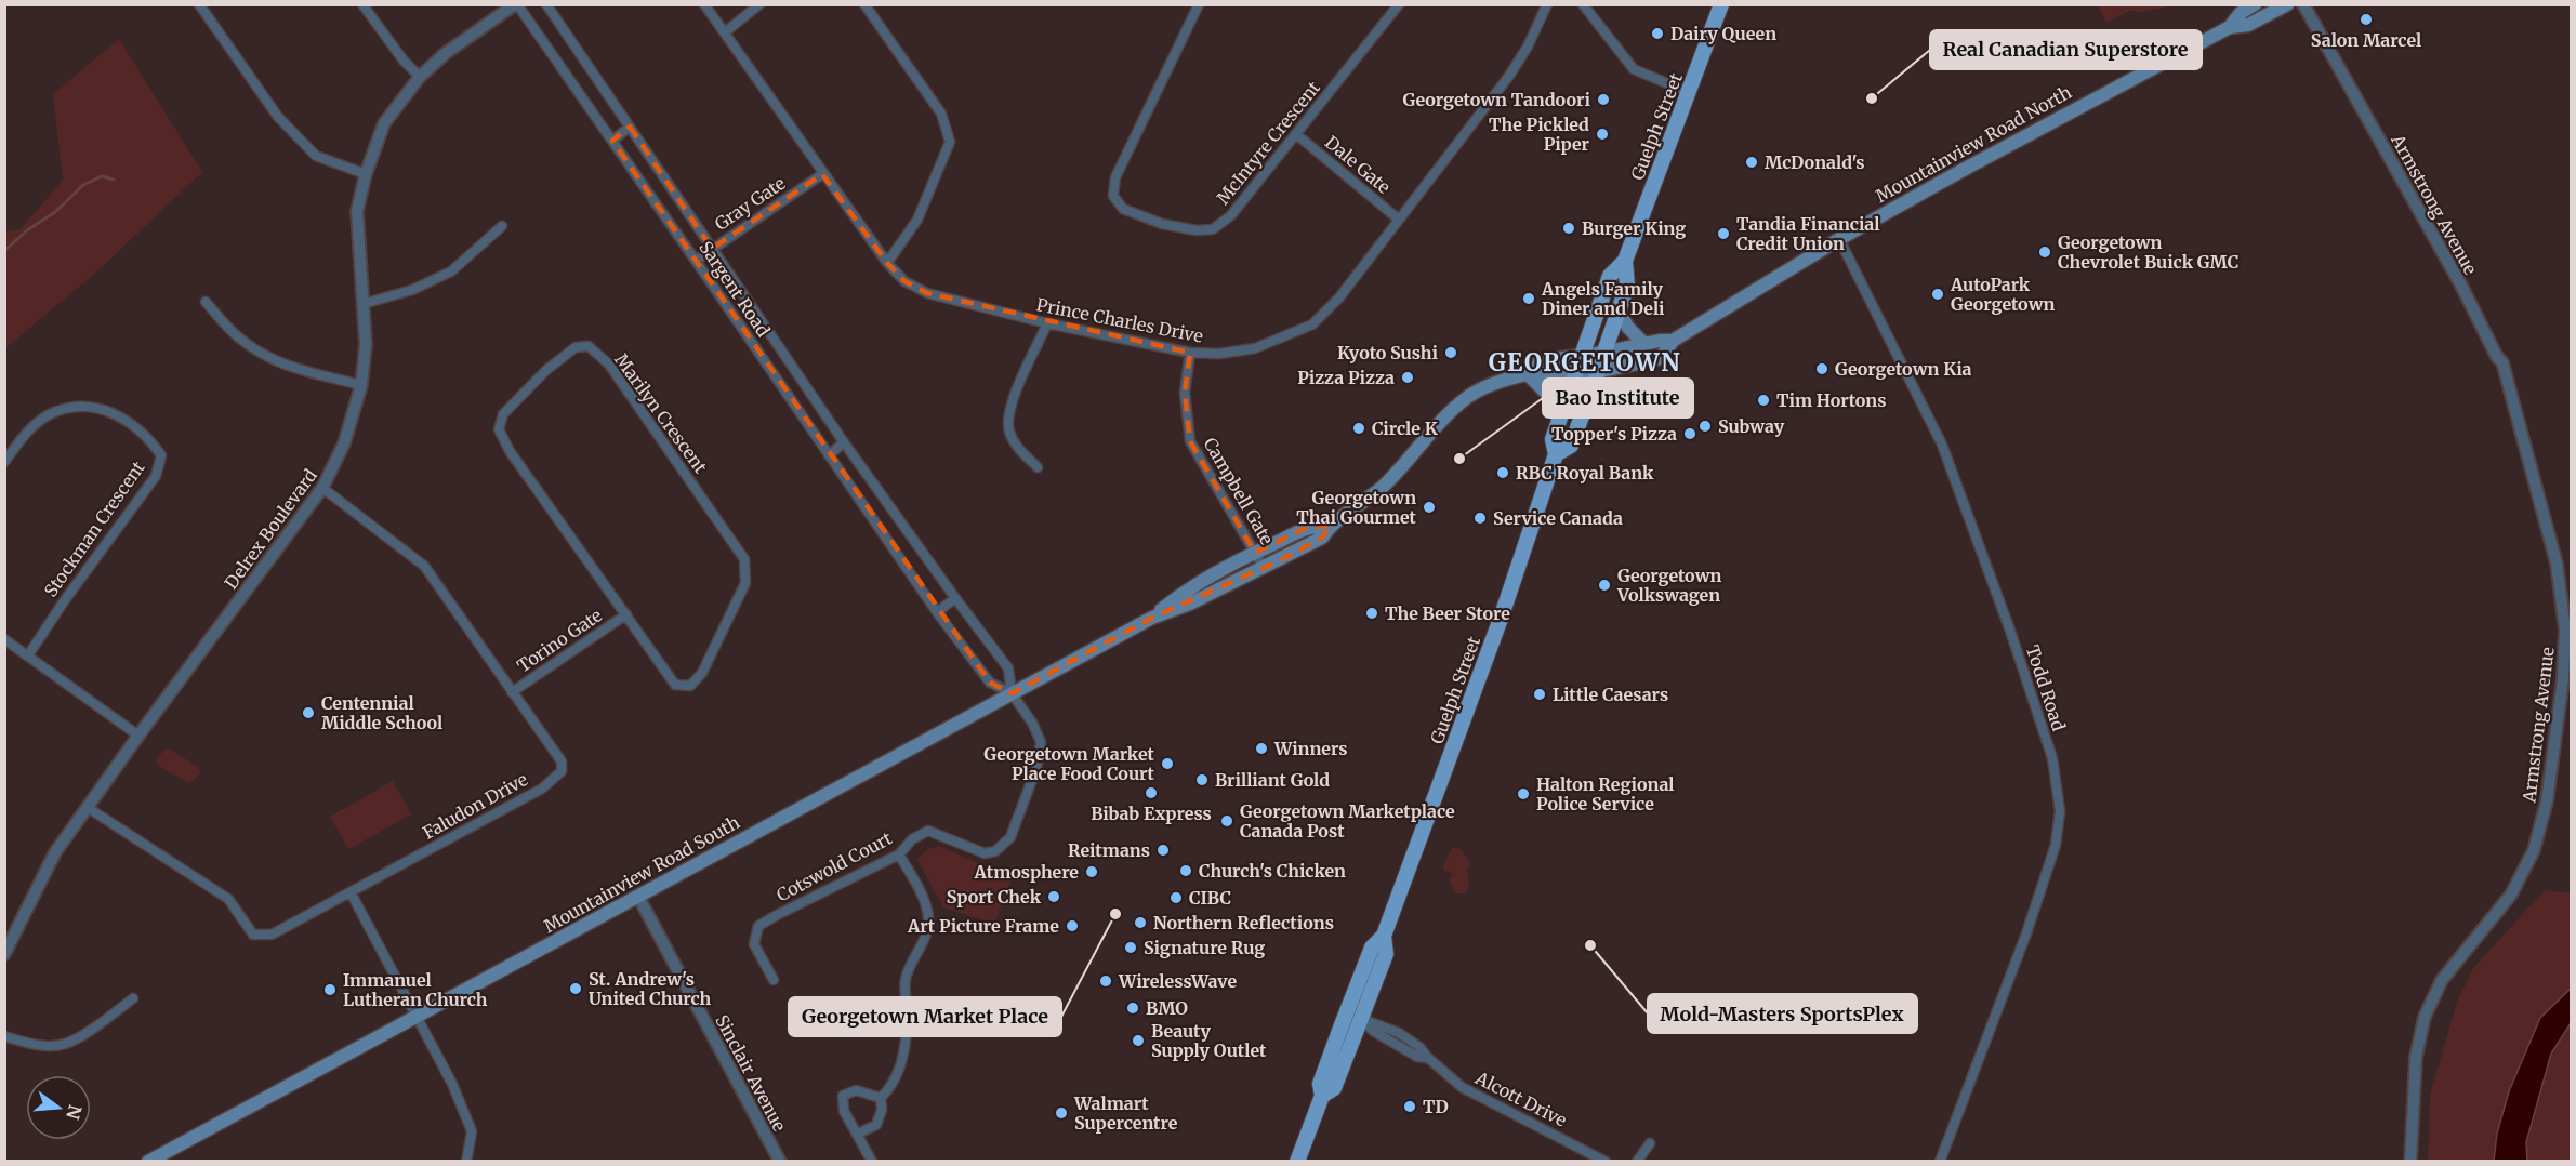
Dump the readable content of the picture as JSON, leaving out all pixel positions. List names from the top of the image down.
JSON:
{
  "streets": {
    "main road": ["Guelph Street", "Mountainview Road North", "Mountainview Road South"],
    "street": [
      "McIntyre Crescent",
      "Dale Gate",
      "Gray Gate",
      "Armstrong Avenue",
      "Sargent Road",
      "Prince Charles Drive",
      "Marilyn Crescent",
      "Campbell Gate",
      "Stockman Crescent",
      "Delrex Boulevard",
      "Torino Gate",
      "Todd Road",
      "Faludon Drive",
      "Cotswold Court",
      "Sinclair Avenue",
      "Alcott Drive"
    ]
  },
  "crossings": [
    ["Guelph Street", "Mountainview Road North"],
    ["Guelph Street", "Mountainview Road South"],
    ["Guelph Street", "Alcott Drive"],
    ["McIntyre Crescent", "Dale Gate"],
    ["Mountainview Road North", "Todd Road"],
    ["Mountainview Road North", "Mountainview Road South"],
    ["Dale Gate", "Prince Charles Drive"],
    ["Gray Gate", "Sargent Road"],
    ["Gray Gate", "Prince Charles Drive"],
    ["Sargent Road", "Delrex Boulevard"],
    ["Sargent Road", "Cotswold Court"],
    ["Sargent Road", "Mountainview Road South"],
    ["Prince Charles Drive", "Campbell Gate"],
    ["Marilyn Crescent", "Torino Gate"],
    ["Campbell Gate", "Mountainview Road South"],
    ["Delrex Boulevard", "Faludon Drive"],
    ["Torino Gate", "Faludon Drive"],
    ["Cotswold Court", "Mountainview Road South"],
    ["Mountainview Road South", "Sinclair Avenue"]
  ],
  "districts": ["GEORGETOWN"],
  "places": [
    "Salon Marcel",
    "Dairy Queen",
    "Real Canadian Superstore",
    "Georgetown Tandoori",
    "The Pickled Piper",
    "McDonald's",
    "Burger King",
    "Tandia Financial Credit Union",
    "Georgetown Chevrolet Buick GMC",
    "AutoPark Georgetown",
    "Angels Family Diner and Deli",
    "Kyoto Sushi",
    "Georgetown Kia",
    "Pizza Pizza",
    "Tim Hortons",
    "Subway",
    "Circle K",
    "Topper's Pizza",
    "Bao Institute",
    "RBC Royal Bank",
    "Georgetown Thai Gourmet",
    "Service Canada",
    "Georgetown Volkswagen",
    "The Beer Store",
    "Little Caesars",
    "Centennial Middle School",
    "Winners",
    "Georgetown Market Place Food Court",
    "Brilliant Gold",
    "Bibab Express",
    "Halton Regional Police Service",
    "Georgetown Marketplace Canada Post",
    "Reitmans",
    "Church's Chicken",
    "Atmosphere",
    "Sport Chek",
    "CIBC",
    "Georgetown Market Place",
    "Northern Reflections",
    "Art Picture Frame",
    "Mold-Masters SportsPlex",
    "Signature Rug",
    "WirelessWave",
    "St. Andrew's United Church",
    "Immanuel Lutheran Church",
    "BMO",
    "Beauty Supply Outlet",
    "TD",
    "Walmart Supercentre"
  ],
  "north": "right"
}
